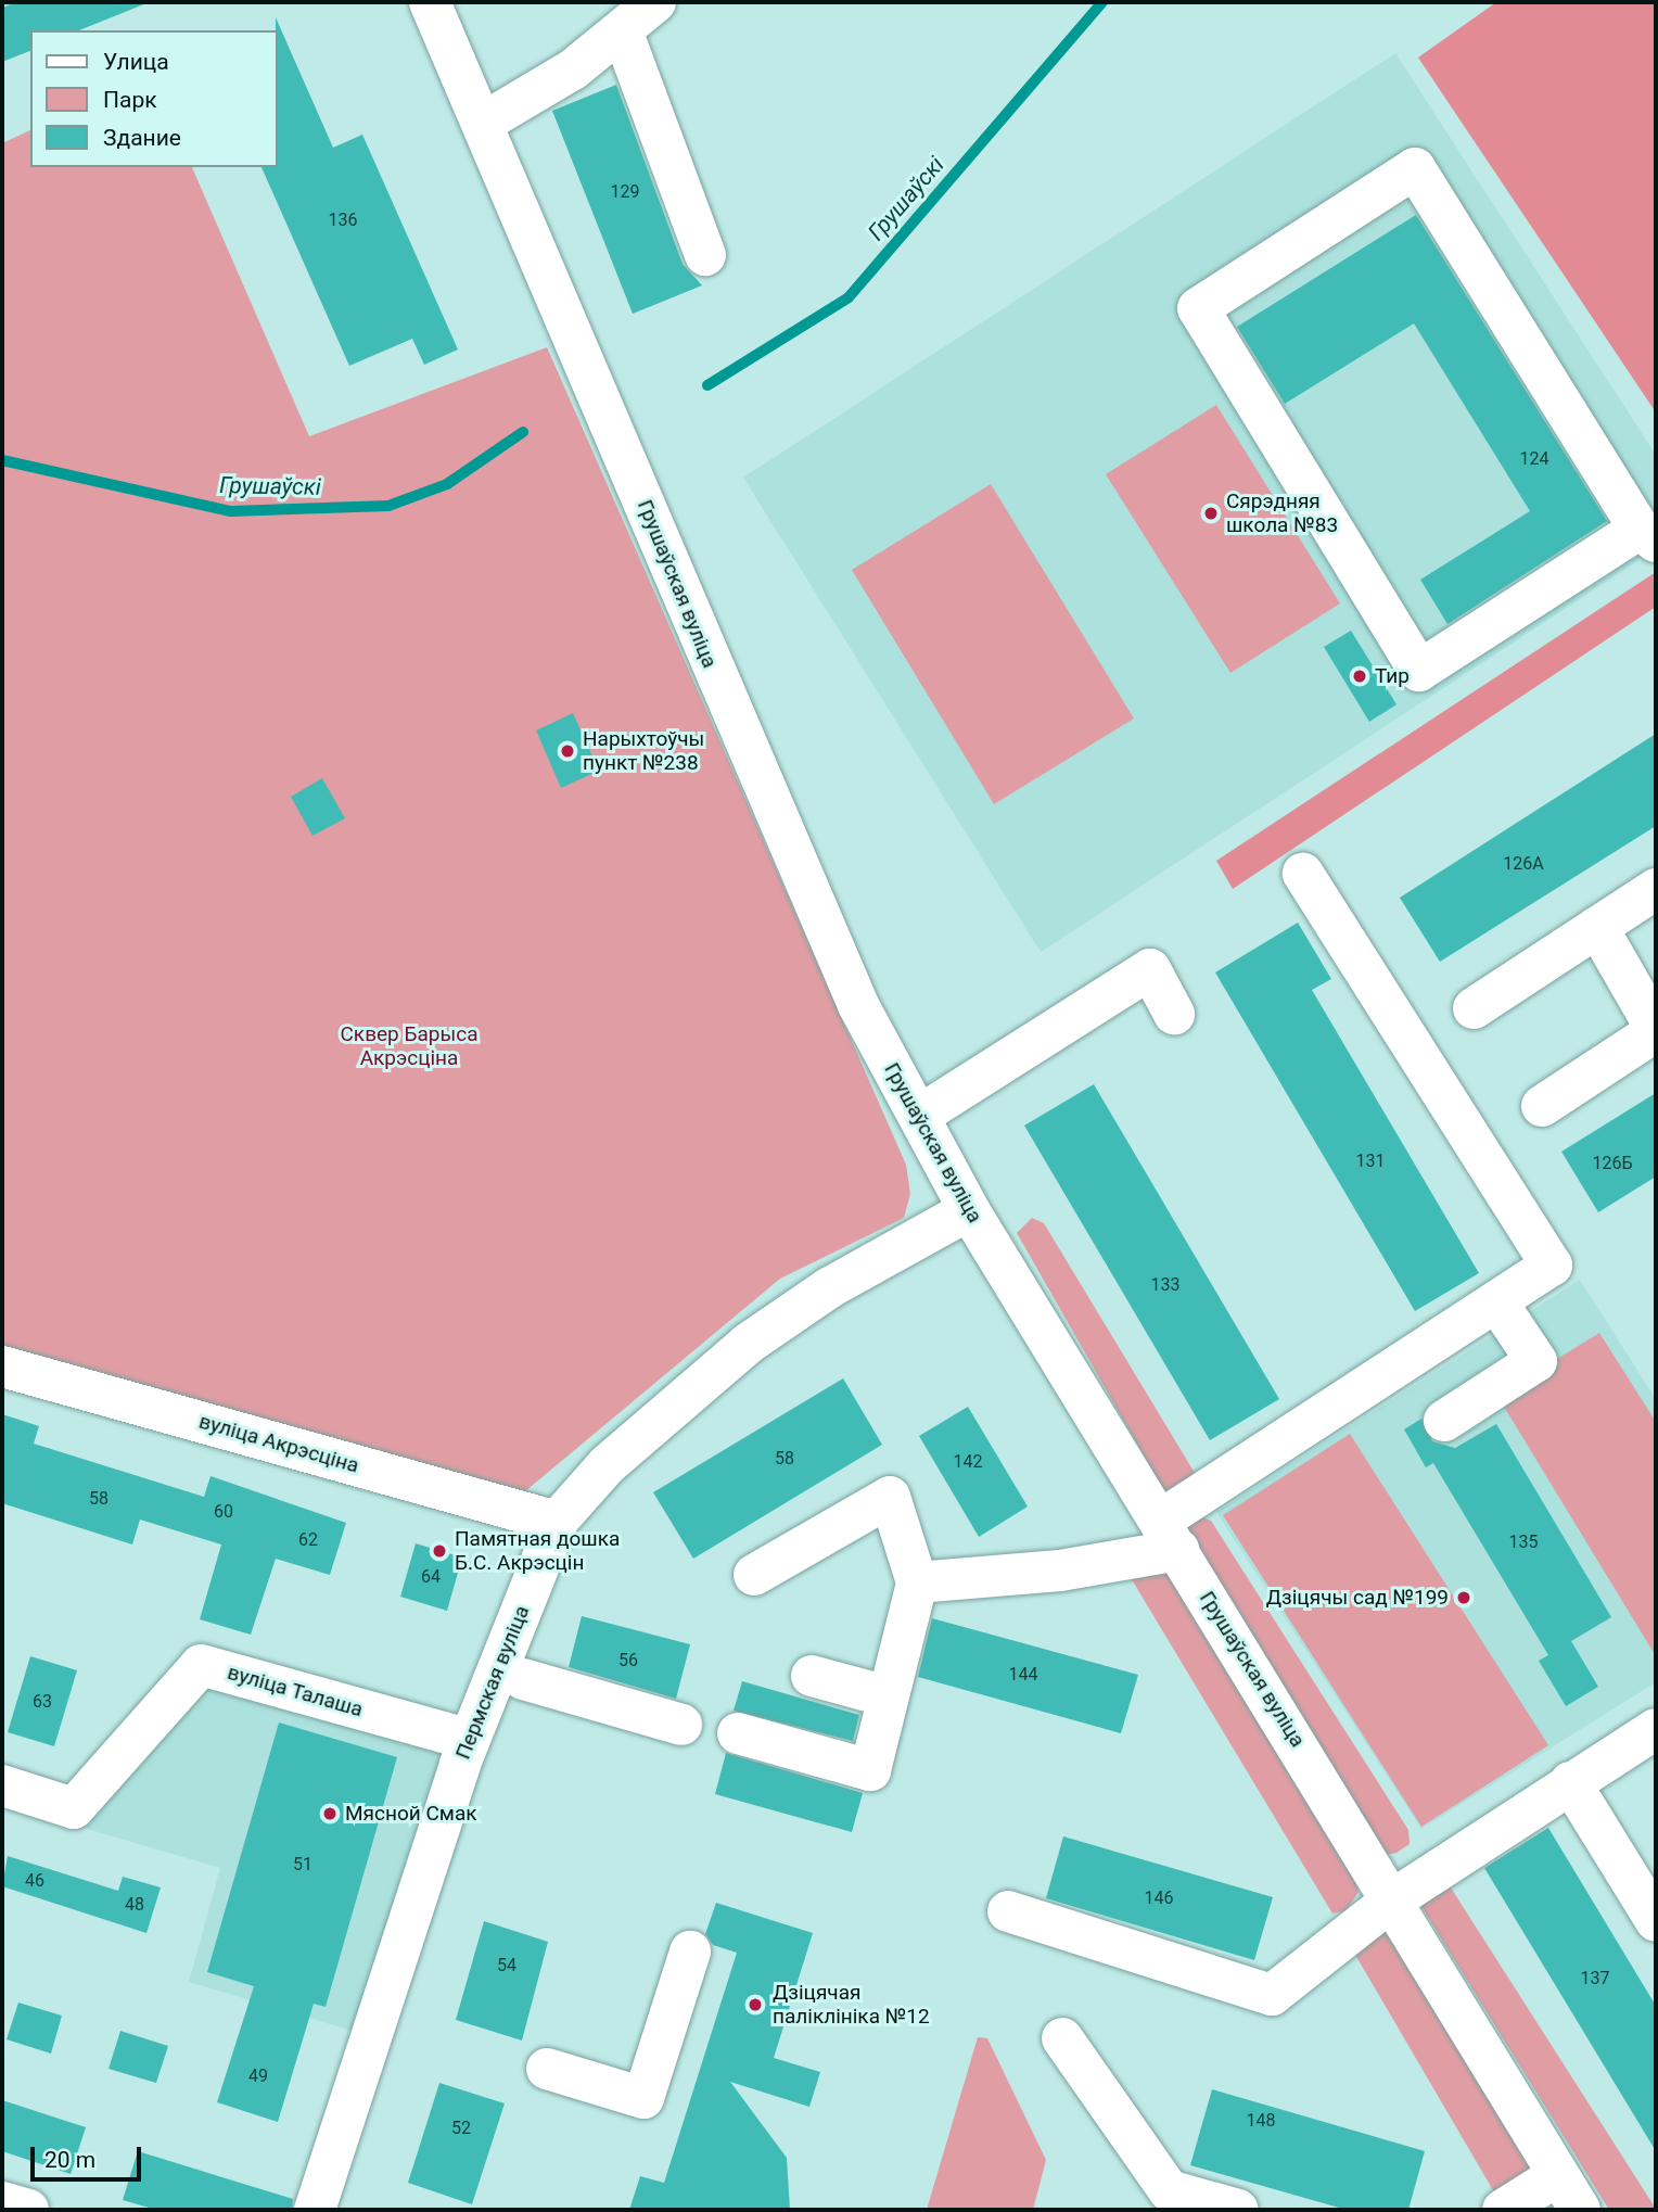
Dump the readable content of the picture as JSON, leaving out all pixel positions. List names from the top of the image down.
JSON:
{
  "streets": {
    "street": [
      "Грушаўская вуліца",
      "вуліца Акрэсціна",
      "Пермская вуліца",
      "вуліца Талаша"
    ]
  },
  "crossings": [
    ["Грушаўская вуліца", "Пермская вуліца"],
    ["вуліца Акрэсціна", "Пермская вуліца"],
    ["Пермская вуліца", "вуліца Талаша"]
  ],
  "water": ["Грушаўскі"],
  "parks": ["Сквер Барыса Акрэсціна"],
  "places": [
    "Сярэдняя школа №83",
    "Тир",
    "Нарыхтоўчы пункт №238",
    "Памятная дошка Б.С. Акрэсцін",
    "Дзіцячы сад №199",
    "Мясной Смак",
    "Дзіцячая паліклініка №12"
  ],
  "house_numbers": [
    "129",
    "136",
    "124",
    "126А",
    "131",
    "126Б",
    "133",
    "58",
    "142",
    "58",
    "60",
    "62",
    "135",
    "64",
    "56",
    "144",
    "63",
    "51",
    "46",
    "146",
    "48",
    "54",
    "137",
    "49",
    "148",
    "52"
  ],
  "legend": ["Улица", "Парк", "Здание"],
  "scale_bar": "20 m"
}
